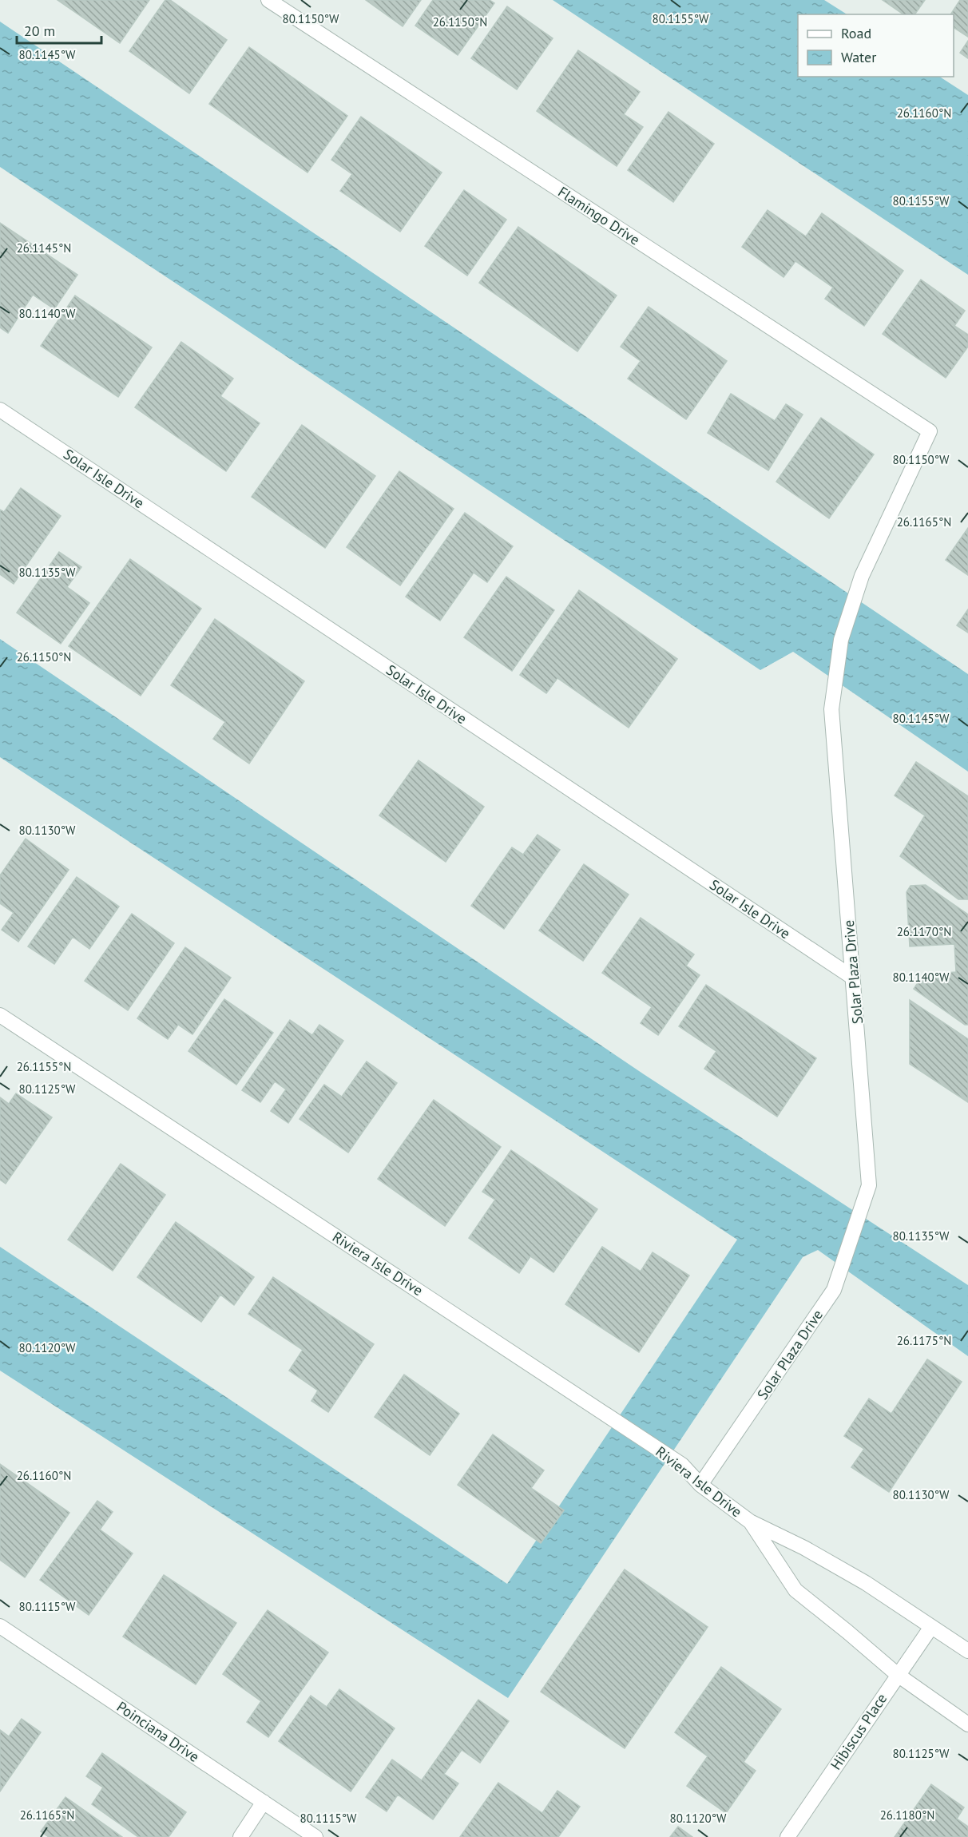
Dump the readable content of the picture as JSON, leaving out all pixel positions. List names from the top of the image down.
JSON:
{
  "streets": {
    "street": [
      "Flamingo Drive",
      "Solar Isle Drive",
      "Solar Plaza Drive",
      "Riviera Isle Drive",
      "Poinciana Drive",
      "Hibiscus Place"
    ]
  },
  "crossings": [
    ["Flamingo Drive", "Solar Plaza Drive"],
    ["Solar Isle Drive", "Solar Plaza Drive"],
    ["Solar Plaza Drive", "Riviera Isle Drive"],
    ["Riviera Isle Drive", "Hibiscus Place"]
  ],
  "legend": ["Road", "Water"],
  "scale_bar": "20 m",
  "coordinates": [
    "80.1150°W",
    "80.1155°W",
    "26.1150°N",
    "80.1145°W",
    "26.1160°N",
    "26.1145°N",
    "80.1140°W",
    "26.1165°N",
    "80.1135°W",
    "80.1130°W",
    "26.1170°N",
    "26.1155°N",
    "80.1125°W",
    "26.1175°N",
    "80.1120°W",
    "80.1115°W",
    "26.1180°N"
  ]
}
